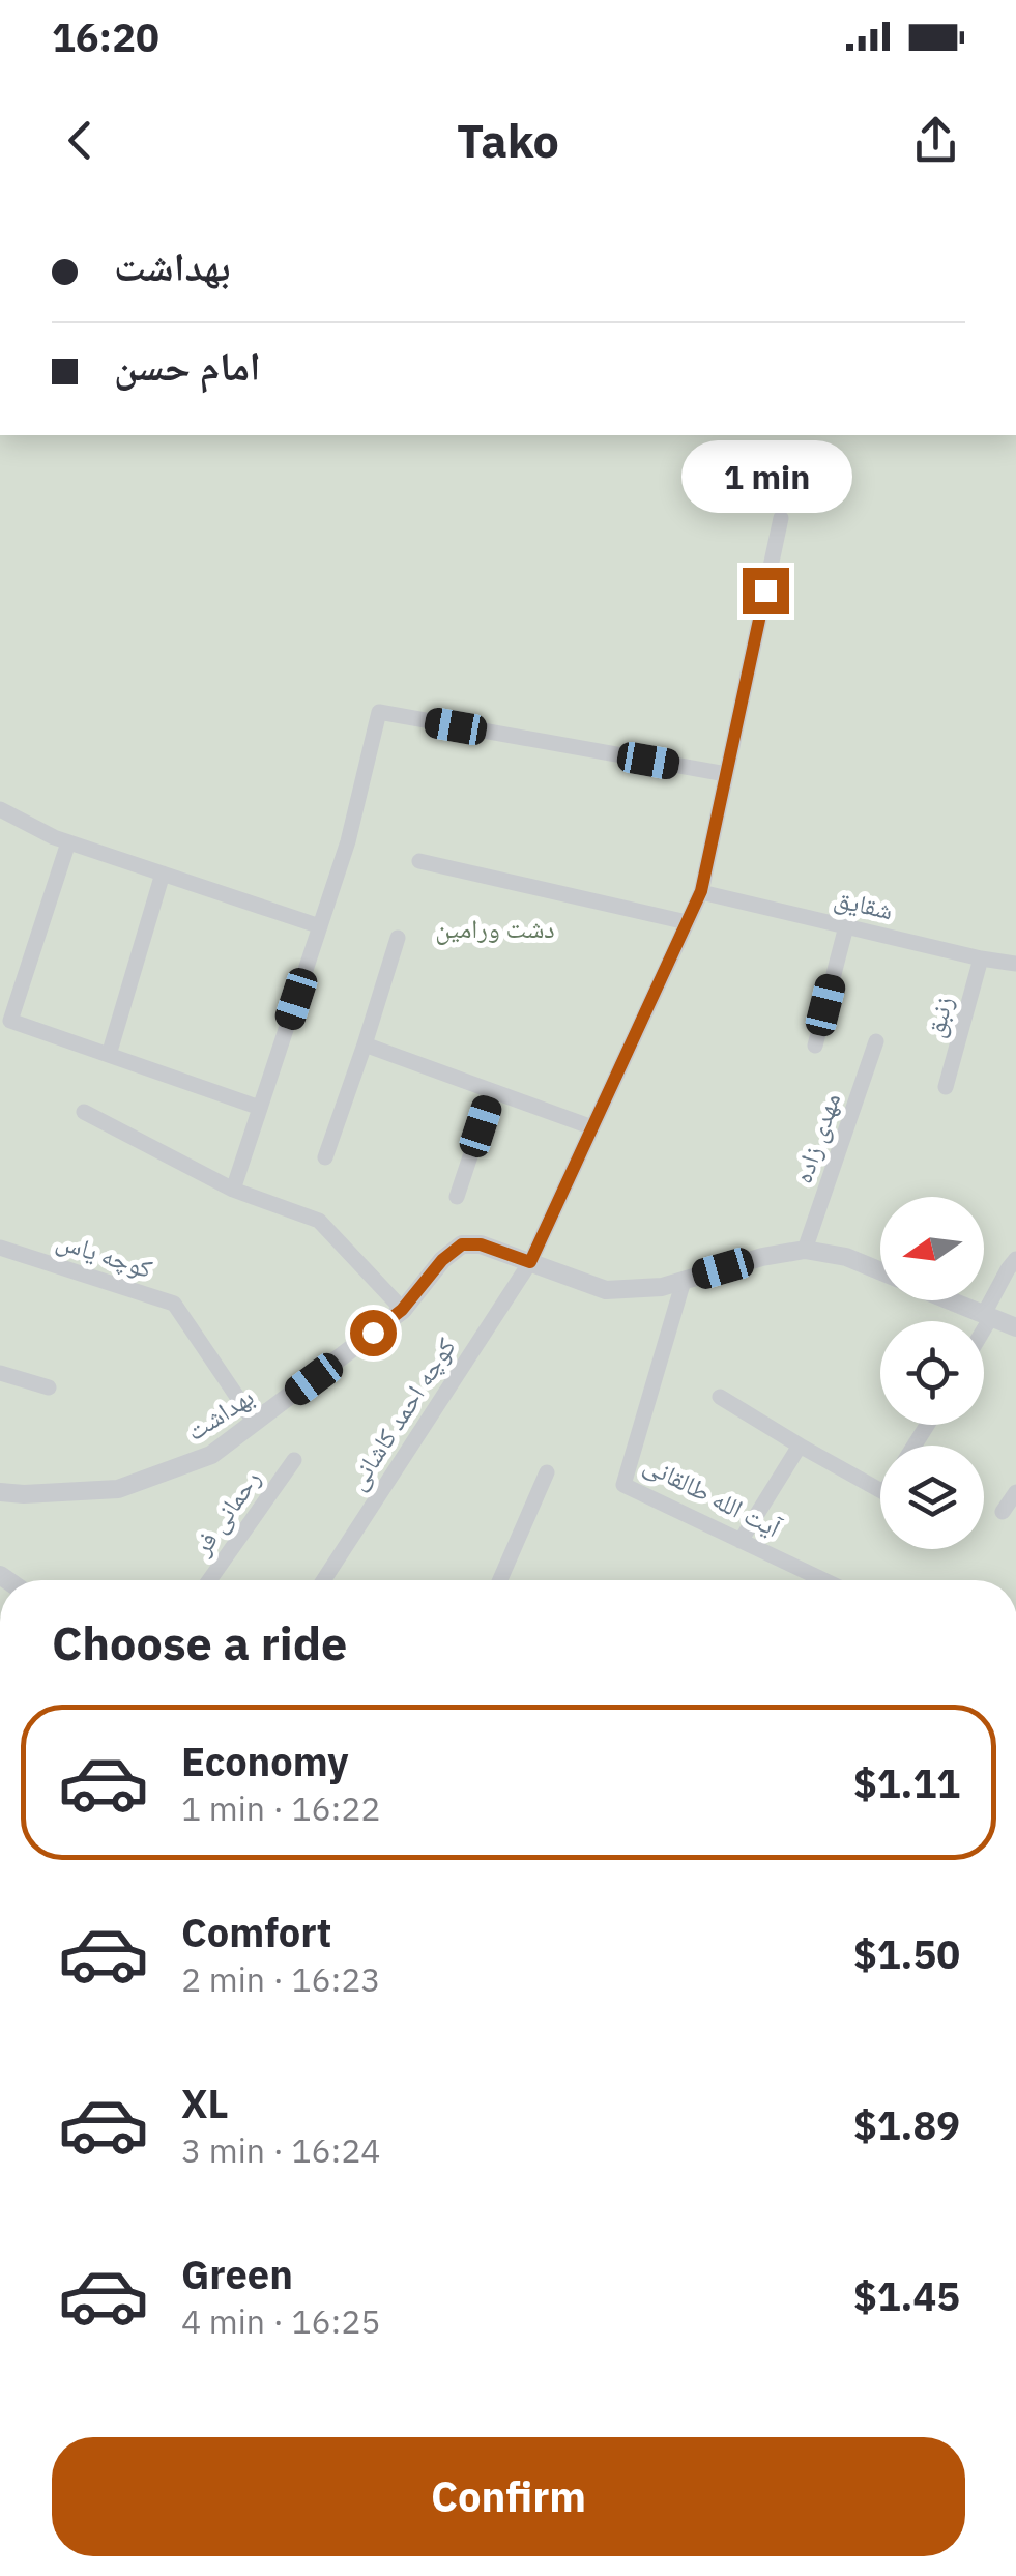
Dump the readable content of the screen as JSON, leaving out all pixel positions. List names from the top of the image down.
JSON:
{
  "streets": {
    "street": [
      "شقایق",
      "زنبق",
      "مهدی زاده",
      "کوچه یاس",
      "بهداشت",
      "کوچه احمد کاشانی",
      "آیت الله طالقانی",
      "رحمانی فر"
    ]
  },
  "crossings": [
    ["شقایق", "زنبق"],
    ["شقایق", "کوچه احمد کاشانی"],
    ["کوچه یاس", "بهداشت"],
    ["بهداشت", "کوچه احمد کاشانی"]
  ],
  "parks": ["دشت ورامین"],
  "north": "left",
  "page": {
    "status": "16:20",
    "header": "Tako",
    "banner": ["بهداشت", "امام حسن"],
    "bubble": "1 min",
    "heading": "Choose a ride",
    "list": [
      {
        "name": "Economy",
        "note": "1 min · 16:22",
        "value": "$1.11"
      },
      {
        "name": "Comfort",
        "note": "2 min · 16:23",
        "value": "$1.50"
      },
      {
        "name": "XL",
        "note": "3 min · 16:24",
        "value": "$1.89"
      },
      {
        "name": "Green",
        "note": "4 min · 16:25",
        "value": "$1.45"
      }
    ],
    "buttons": "Confirm"
  }
}
